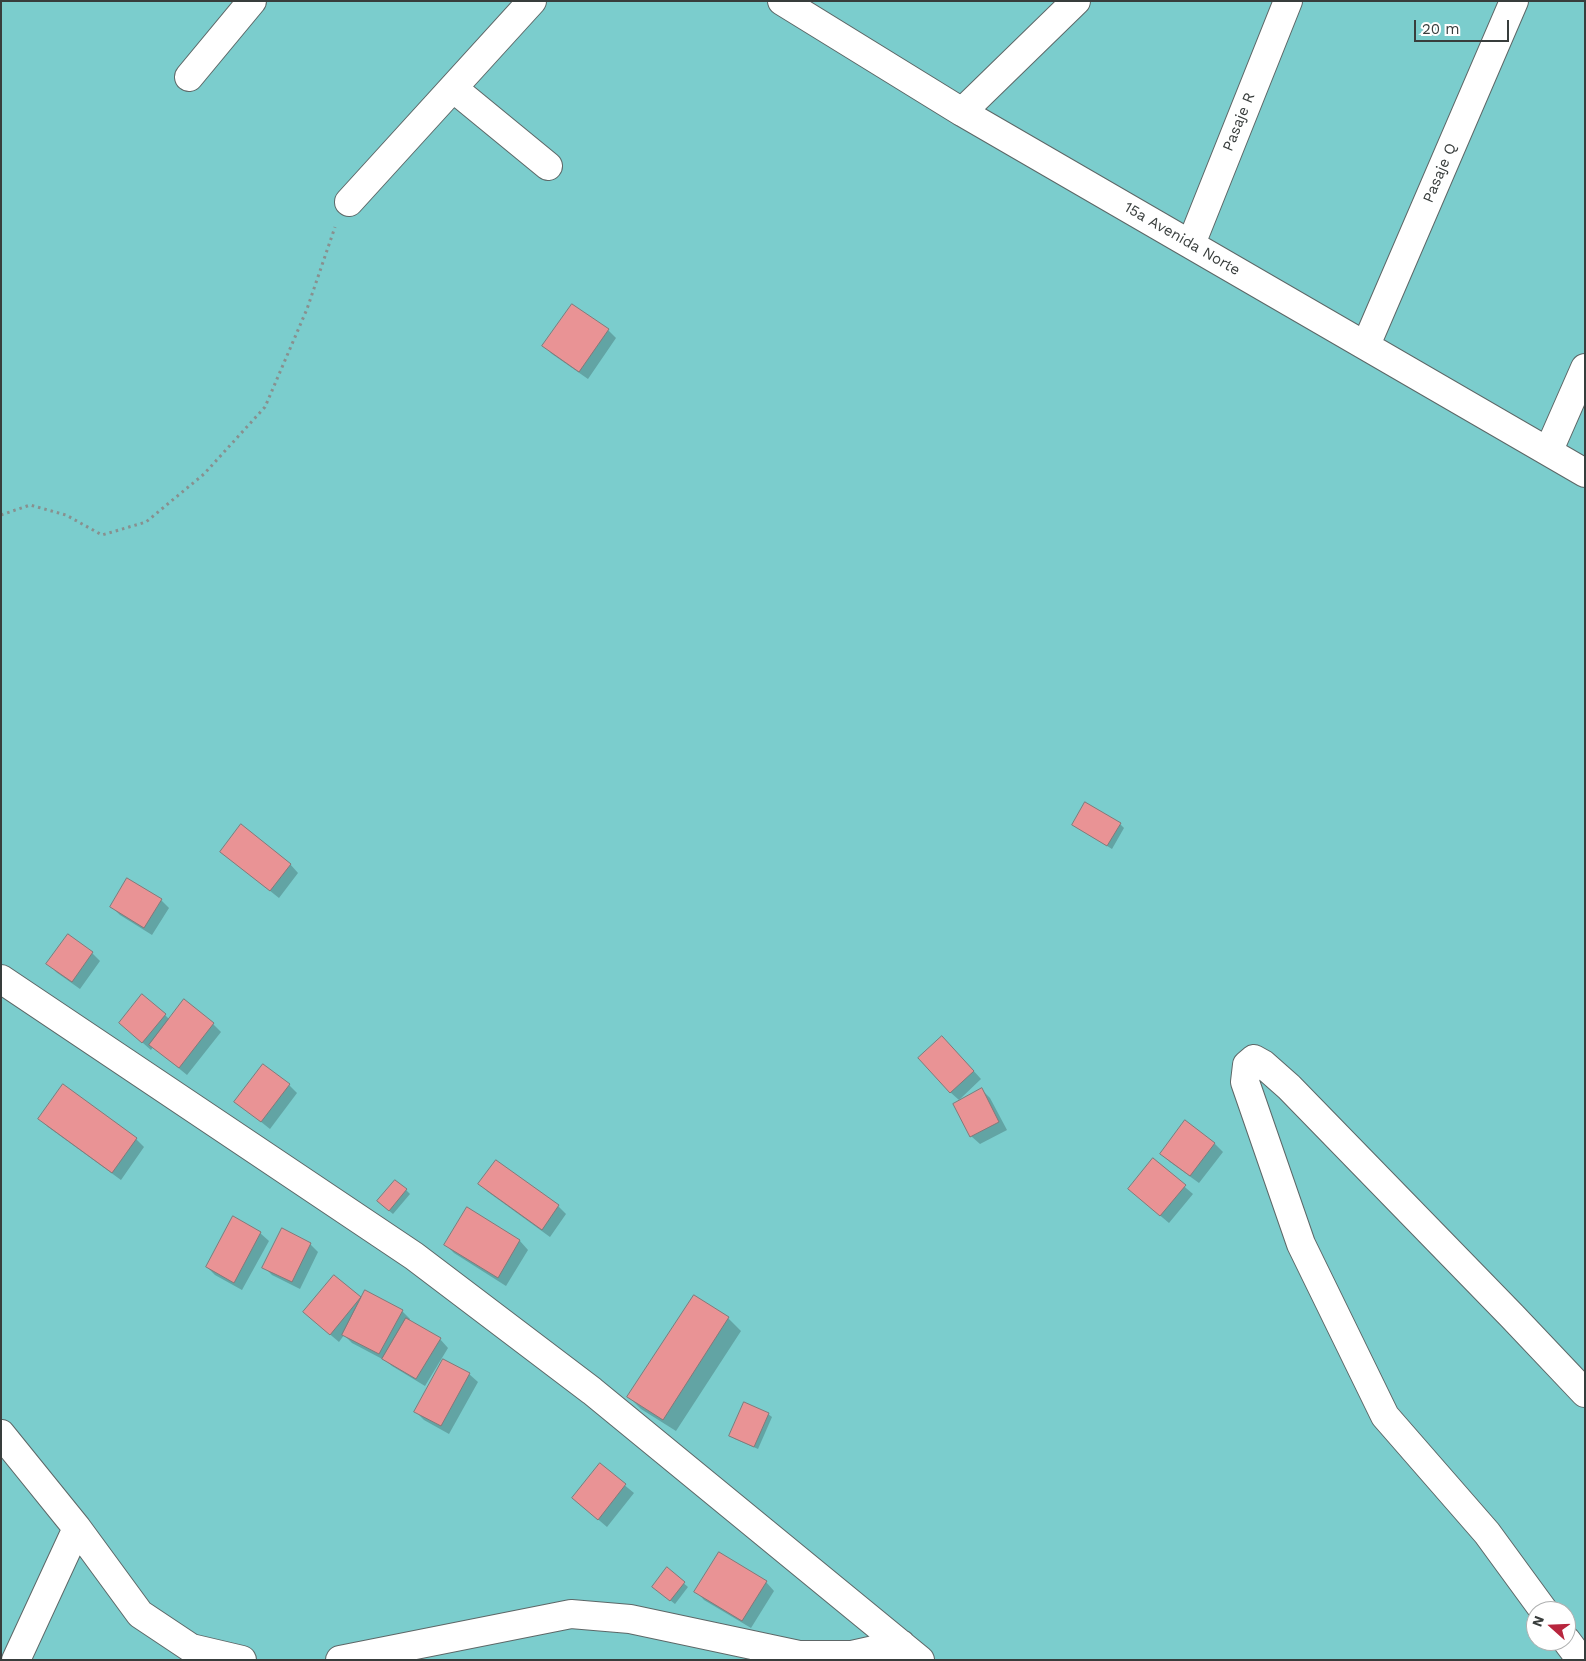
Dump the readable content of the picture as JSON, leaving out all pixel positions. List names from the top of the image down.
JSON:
{
  "streets": {
    "street": ["Pasaje R", "Pasaje Q", "15a Avenida Norte"]
  },
  "crossings": [
    ["Pasaje R", "15a Avenida Norte"],
    ["Pasaje Q", "15a Avenida Norte"]
  ],
  "scale_bar": "20 m",
  "north": "left"
}
